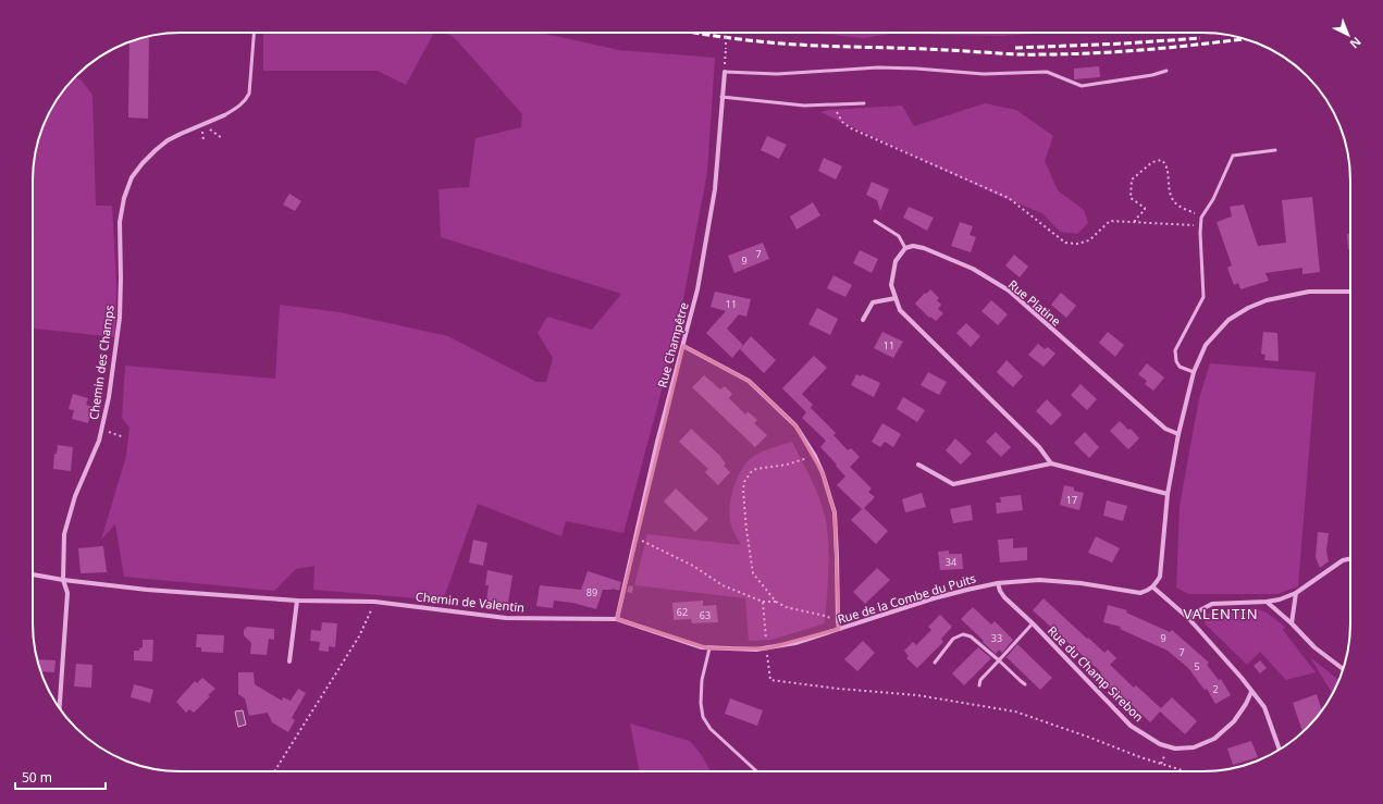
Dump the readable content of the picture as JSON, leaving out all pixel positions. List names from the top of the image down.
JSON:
{
  "streets": {
    "street": [
      "Rue Platine",
      "Rue Champêtre",
      "Chemin des Champs",
      "Rue de la Combe du Puits",
      "Chemin de Valentin",
      "Rue du Champ Sirebon"
    ]
  },
  "crossings": [
    ["Rue Champêtre", "Rue de la Combe du Puits"],
    ["Rue Champêtre", "Chemin de Valentin"],
    ["Chemin des Champs", "Chemin de Valentin"],
    ["Rue de la Combe du Puits", "Chemin de Valentin"],
    ["Rue de la Combe du Puits", "Rue du Champ Sirebon"]
  ],
  "districts": ["VALENTIN"],
  "house_numbers": [
    "7",
    "9",
    "11",
    "11",
    "17",
    "34",
    "89",
    "62",
    "63",
    "33",
    "9",
    "7",
    "5",
    "2"
  ],
  "scale_bar": "50 m",
  "north": "bottom right"
}
